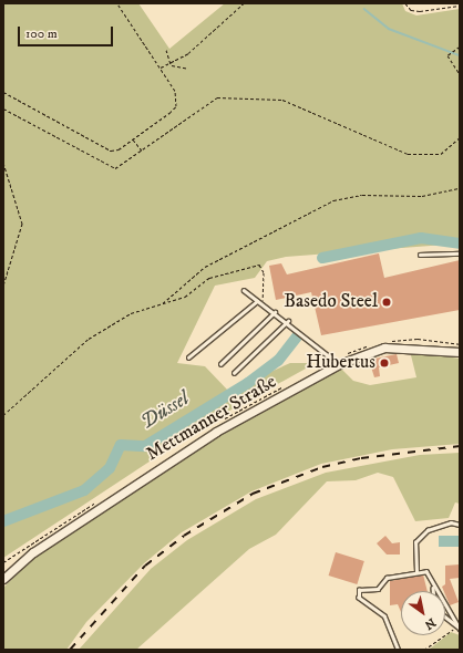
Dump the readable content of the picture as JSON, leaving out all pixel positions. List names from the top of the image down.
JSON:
{
  "streets": {
    "main road": ["Mettmanner Straße"]
  },
  "water": ["Düssel"],
  "places": ["Basedo Steel", "Hubertus"],
  "scale_bar": "100 m",
  "north": "bottom right"
}
